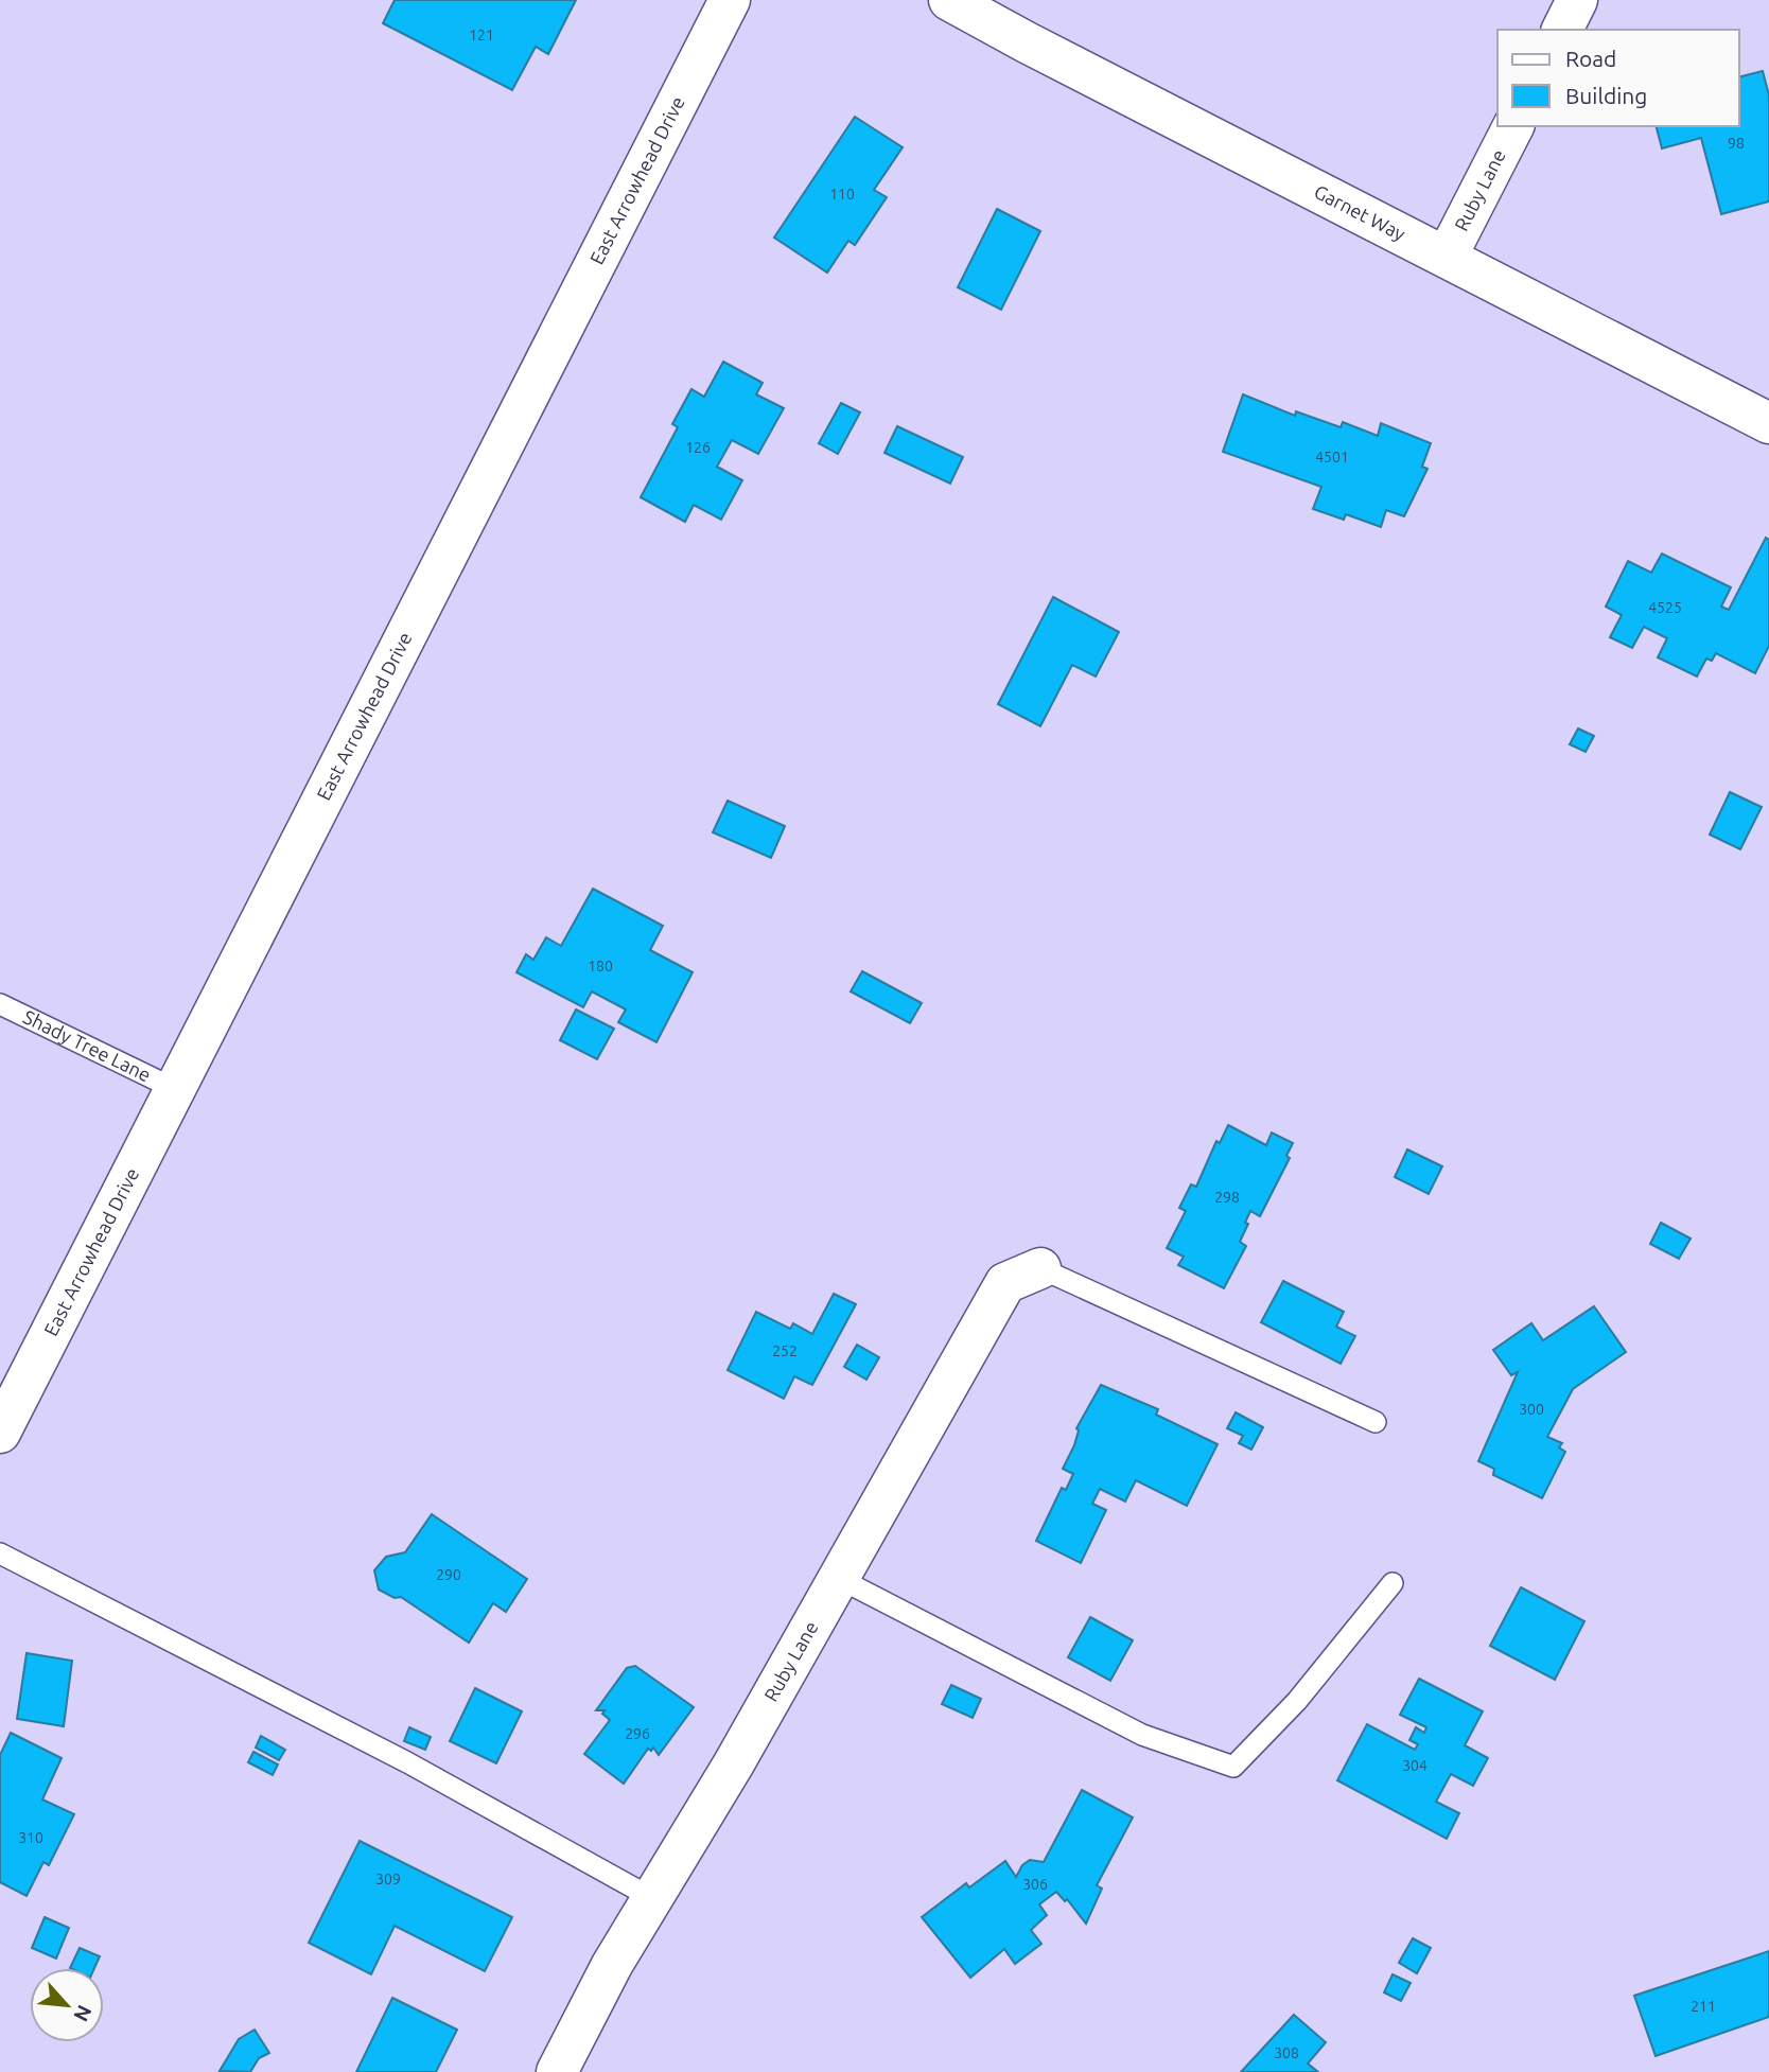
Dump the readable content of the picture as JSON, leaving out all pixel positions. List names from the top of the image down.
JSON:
{
  "streets": {
    "street": ["East Arrowhead Drive", "Ruby Lane", "Garnet Way"],
    "lane": ["Shady Tree Lane"]
  },
  "crossings": [
    ["East Arrowhead Drive", "Shady Tree Lane"],
    ["Ruby Lane", "Garnet Way"]
  ],
  "house_numbers": [
    "121",
    "98",
    "110",
    "126",
    "4501",
    "4525",
    "180",
    "298",
    "252",
    "300",
    "290",
    "296",
    "304",
    "310",
    "309",
    "306",
    "211",
    "308"
  ],
  "legend": ["Road", "Building"],
  "north": "bottom right"
}
